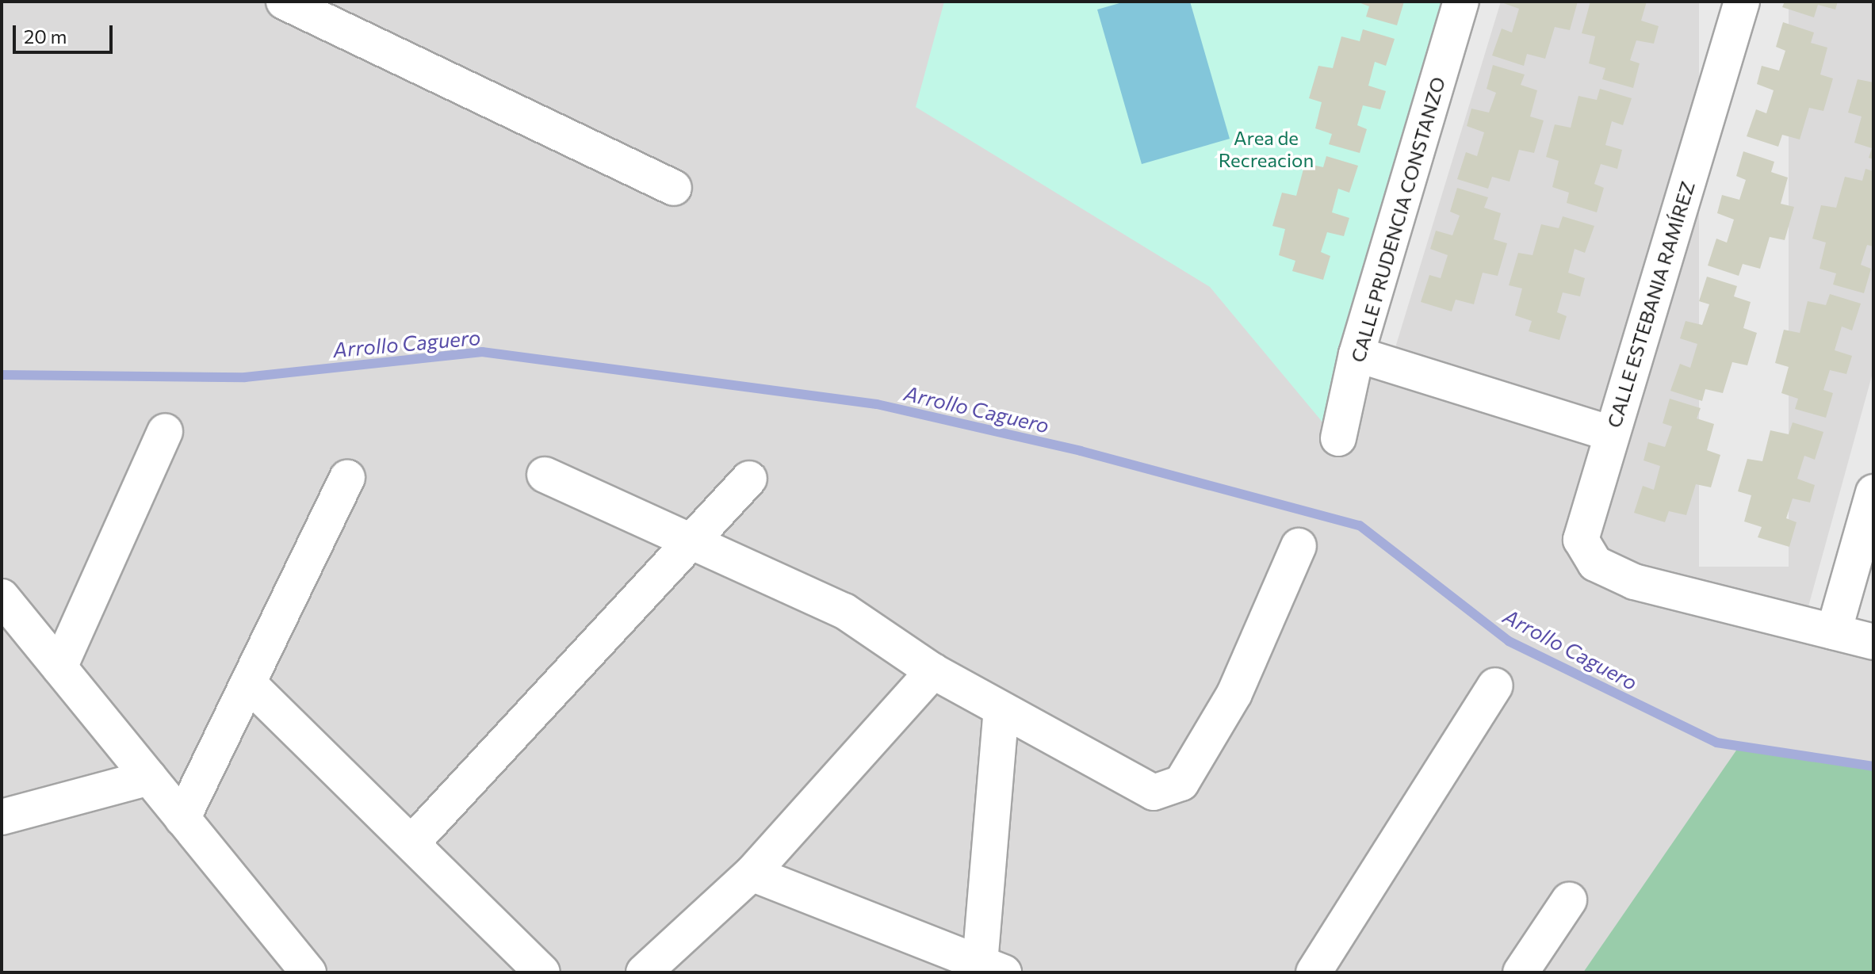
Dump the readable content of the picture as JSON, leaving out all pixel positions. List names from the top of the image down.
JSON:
{
  "streets": {
    "street": ["CALLE PRUDENCIA CONSTANZO", "CALLE ESTEBANIA RAMÍREZ"]
  },
  "water": ["Arrollo Caguero"],
  "parks": ["Area de Recreacion"],
  "scale_bar": "20 m"
}
